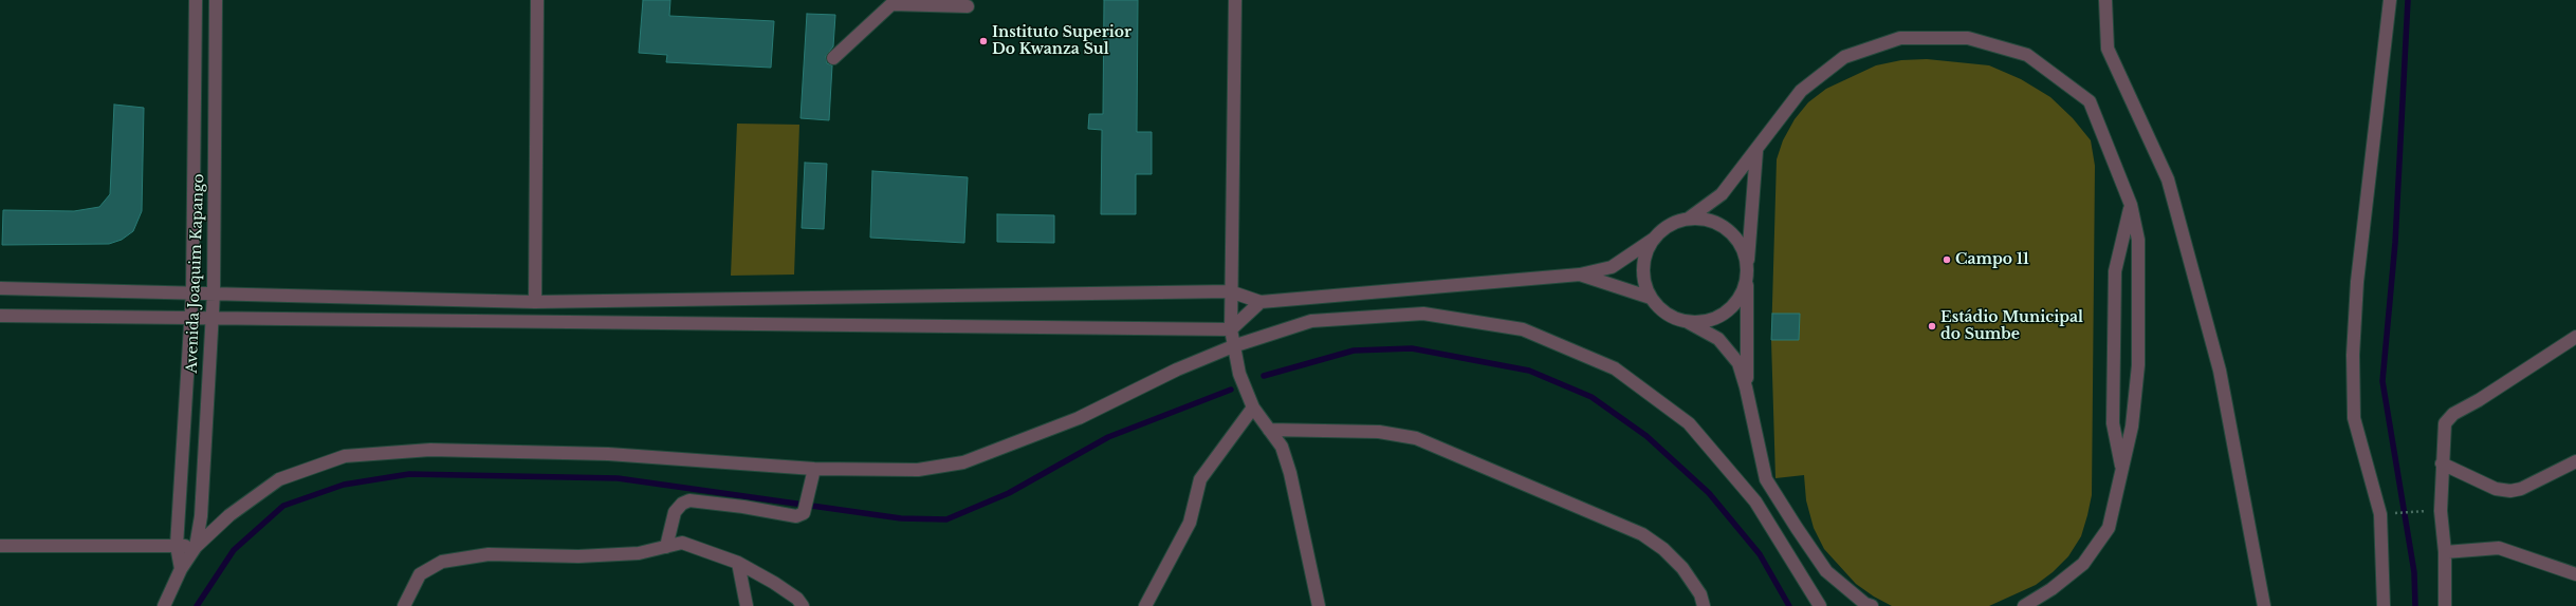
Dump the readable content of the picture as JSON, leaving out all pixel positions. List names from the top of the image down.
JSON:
{
  "streets": {
    "street": ["Avenida Joaquim Kapango"]
  },
  "places": ["Instituto Superior Do Kwanza Sul", "Campo 11", "Estádio Municipal do Sumbe"]
}
